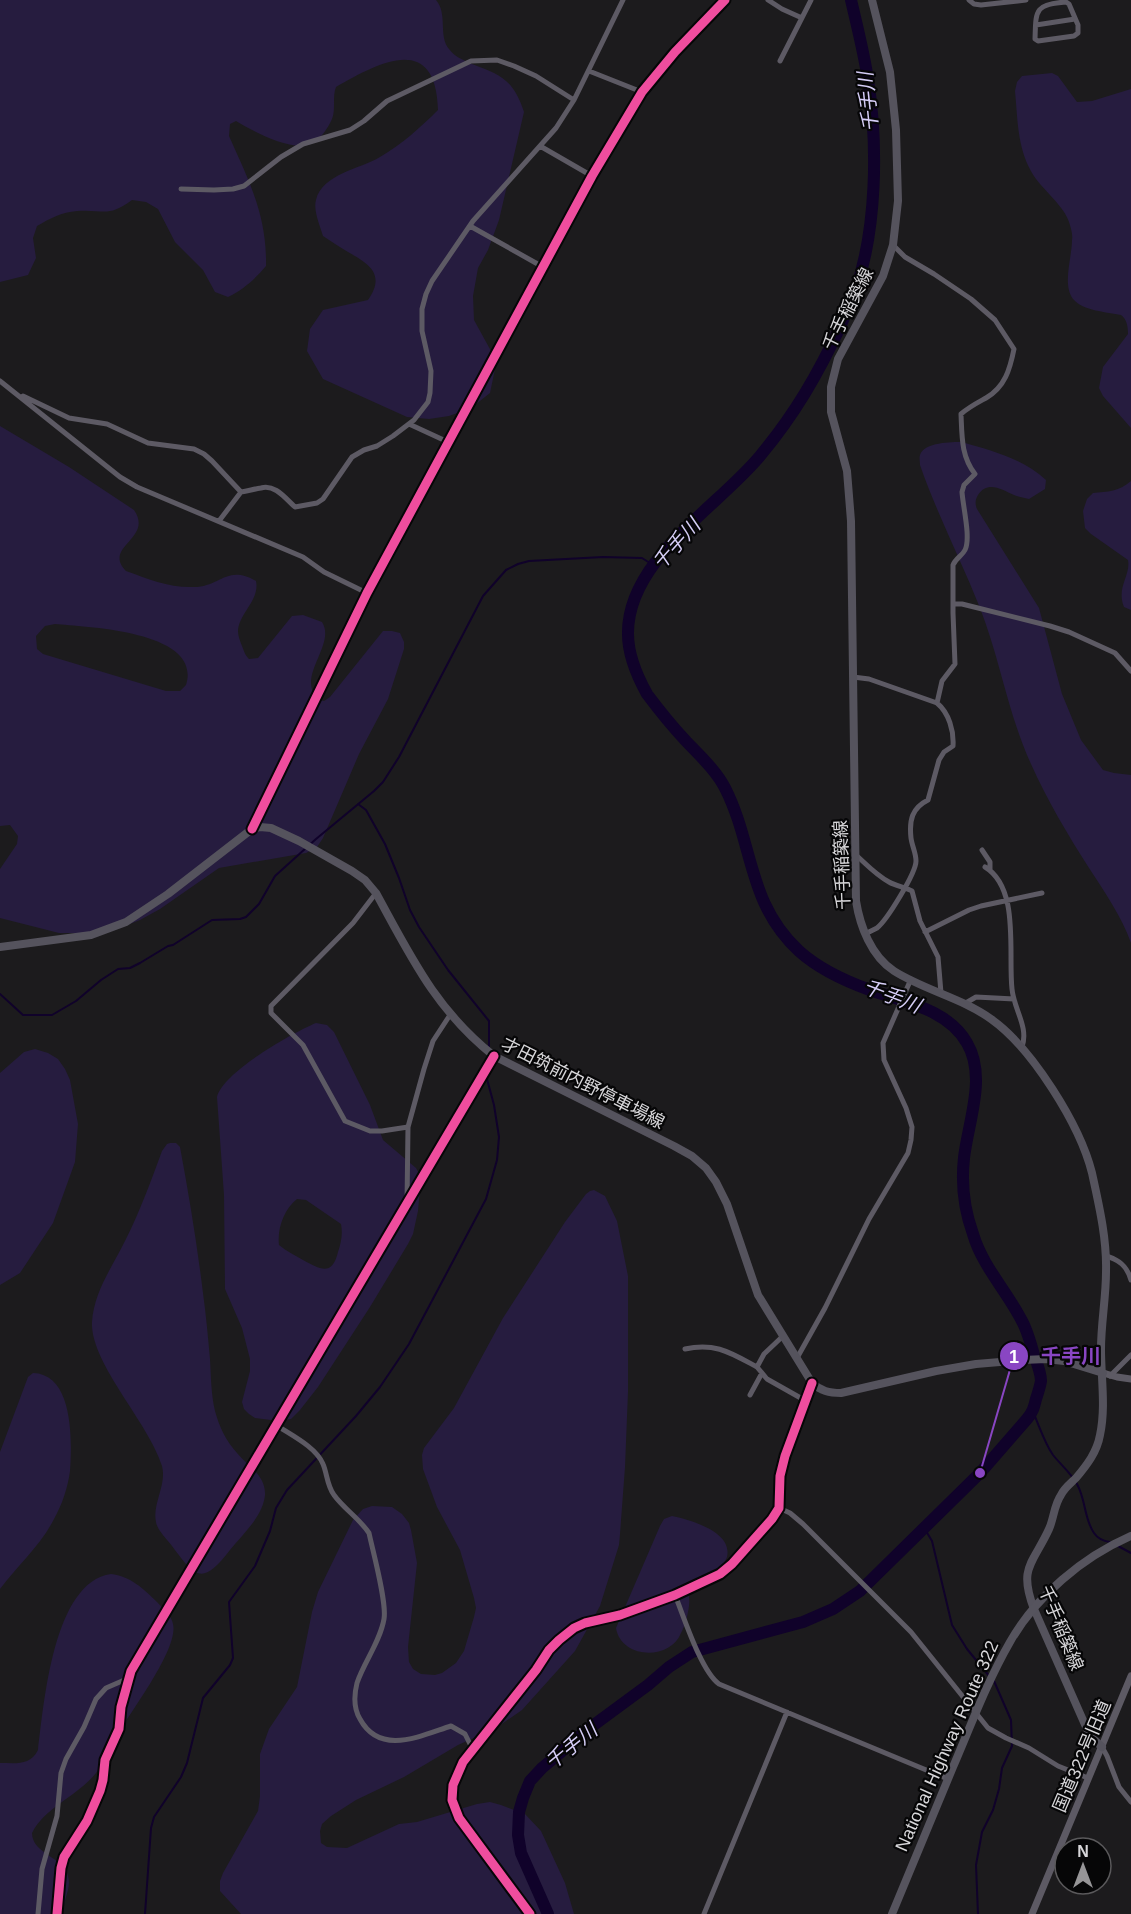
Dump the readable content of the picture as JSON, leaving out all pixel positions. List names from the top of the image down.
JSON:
{
  "streets": {
    "highway": ["National Highway Route 322"],
    "main road": ["千手稲築線", "才田筑前内野停車場線"],
    "street": ["国道322号旧道"]
  },
  "crossings": [
    ["千手稲築線", "National Highway Route 322"],
    ["千手稲築線", "国道322号旧道"]
  ],
  "water": ["千手川"],
  "places": ["千手川"],
  "north": "top"
}
